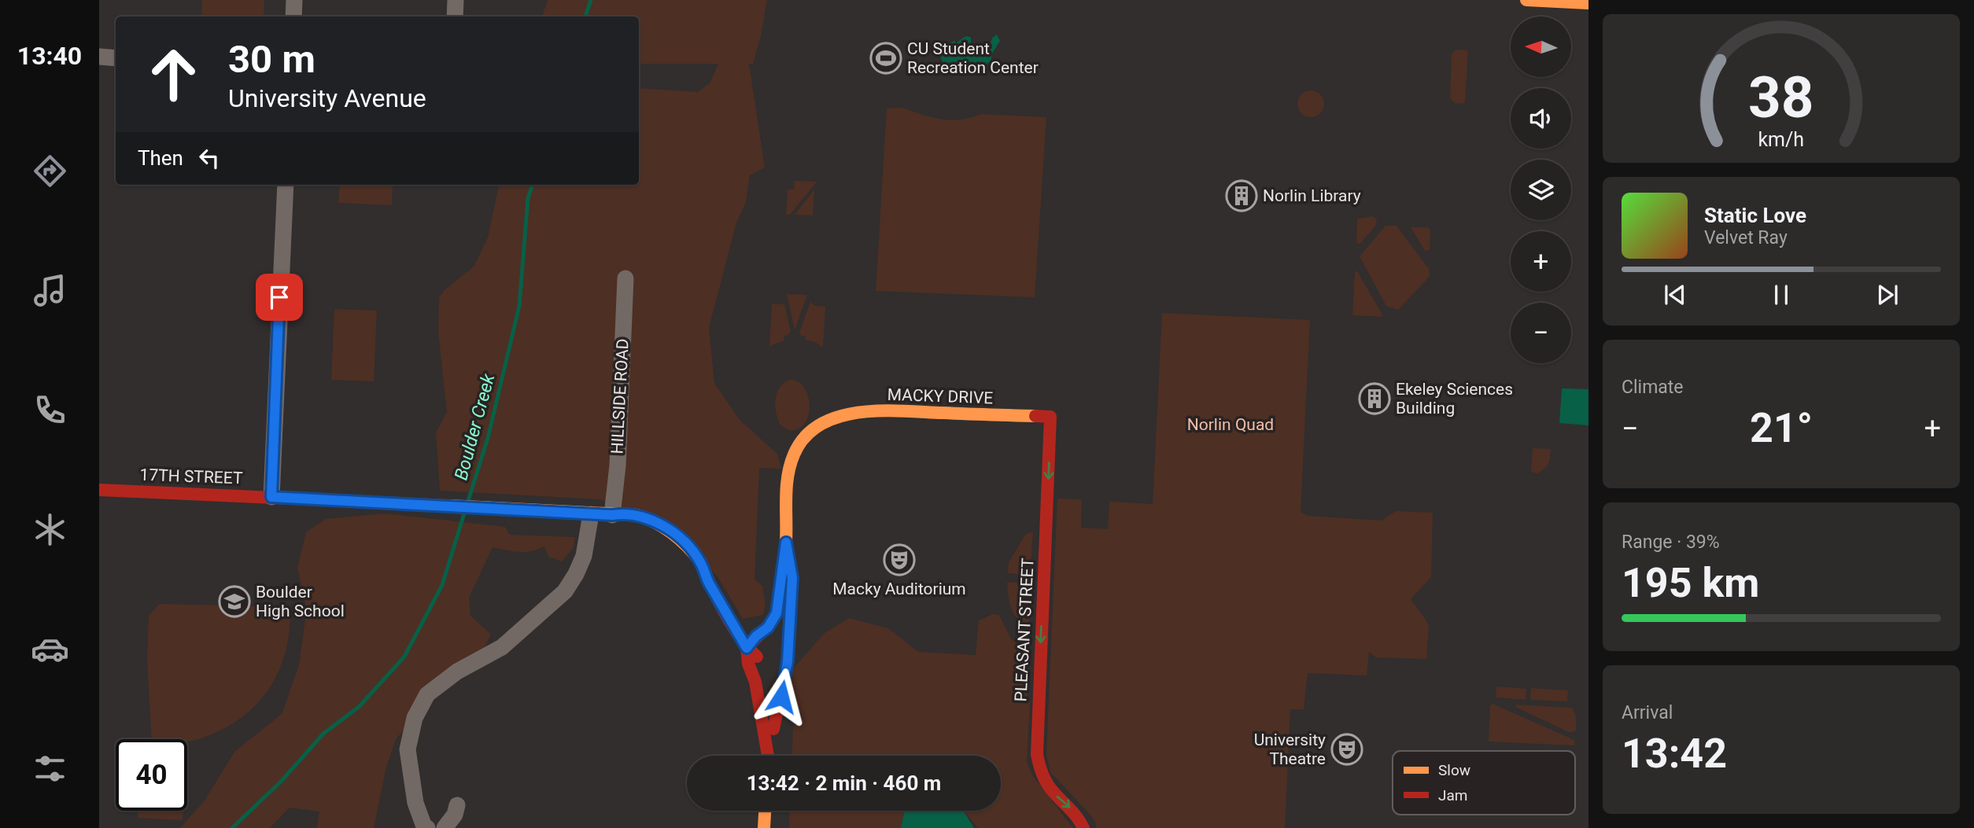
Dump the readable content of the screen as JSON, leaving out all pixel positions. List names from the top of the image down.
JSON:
{
  "streets": {
    "street": [
      "HILLSIDE ROAD",
      "MACKY DRIVE",
      "17TH STREET",
      "PLEASANT STREET"
    ]
  },
  "crossings": [
    ["HILLSIDE ROAD", "17TH STREET"],
    ["MACKY DRIVE", "PLEASANT STREET"]
  ],
  "one_way": ["PLEASANT STREET"],
  "water": ["Boulder Creek"],
  "parks": ["Norlin Quad"],
  "places": {
    "sports": ["CU Student Recreation Center"],
    "building": ["Norlin Library", "Ekeley Sciences Building"],
    "theatre": ["Macky Auditorium", "University Theatre"],
    "school or university": ["Boulder High School"]
  },
  "legend": ["Slow", "Jam"],
  "north": "left",
  "page": {
    "tabs": "13:40",
    "map_buttons": ["+", "−"],
    "turn": ["30 m", "University Avenue"],
    "then": "Then",
    "song": ["Static Love", "Velvet Ray"],
    "tile": [
      "Climate",
      ["Range · 39%", "195 km"],
      ["Arrival", "13:42"]
    ],
    "heat": ["−", "21°", "+"],
    "limit": "40",
    "trip": "13:42 · 2 min · 460 m",
    "gauge": ["38", "km/h"]
  }
}
